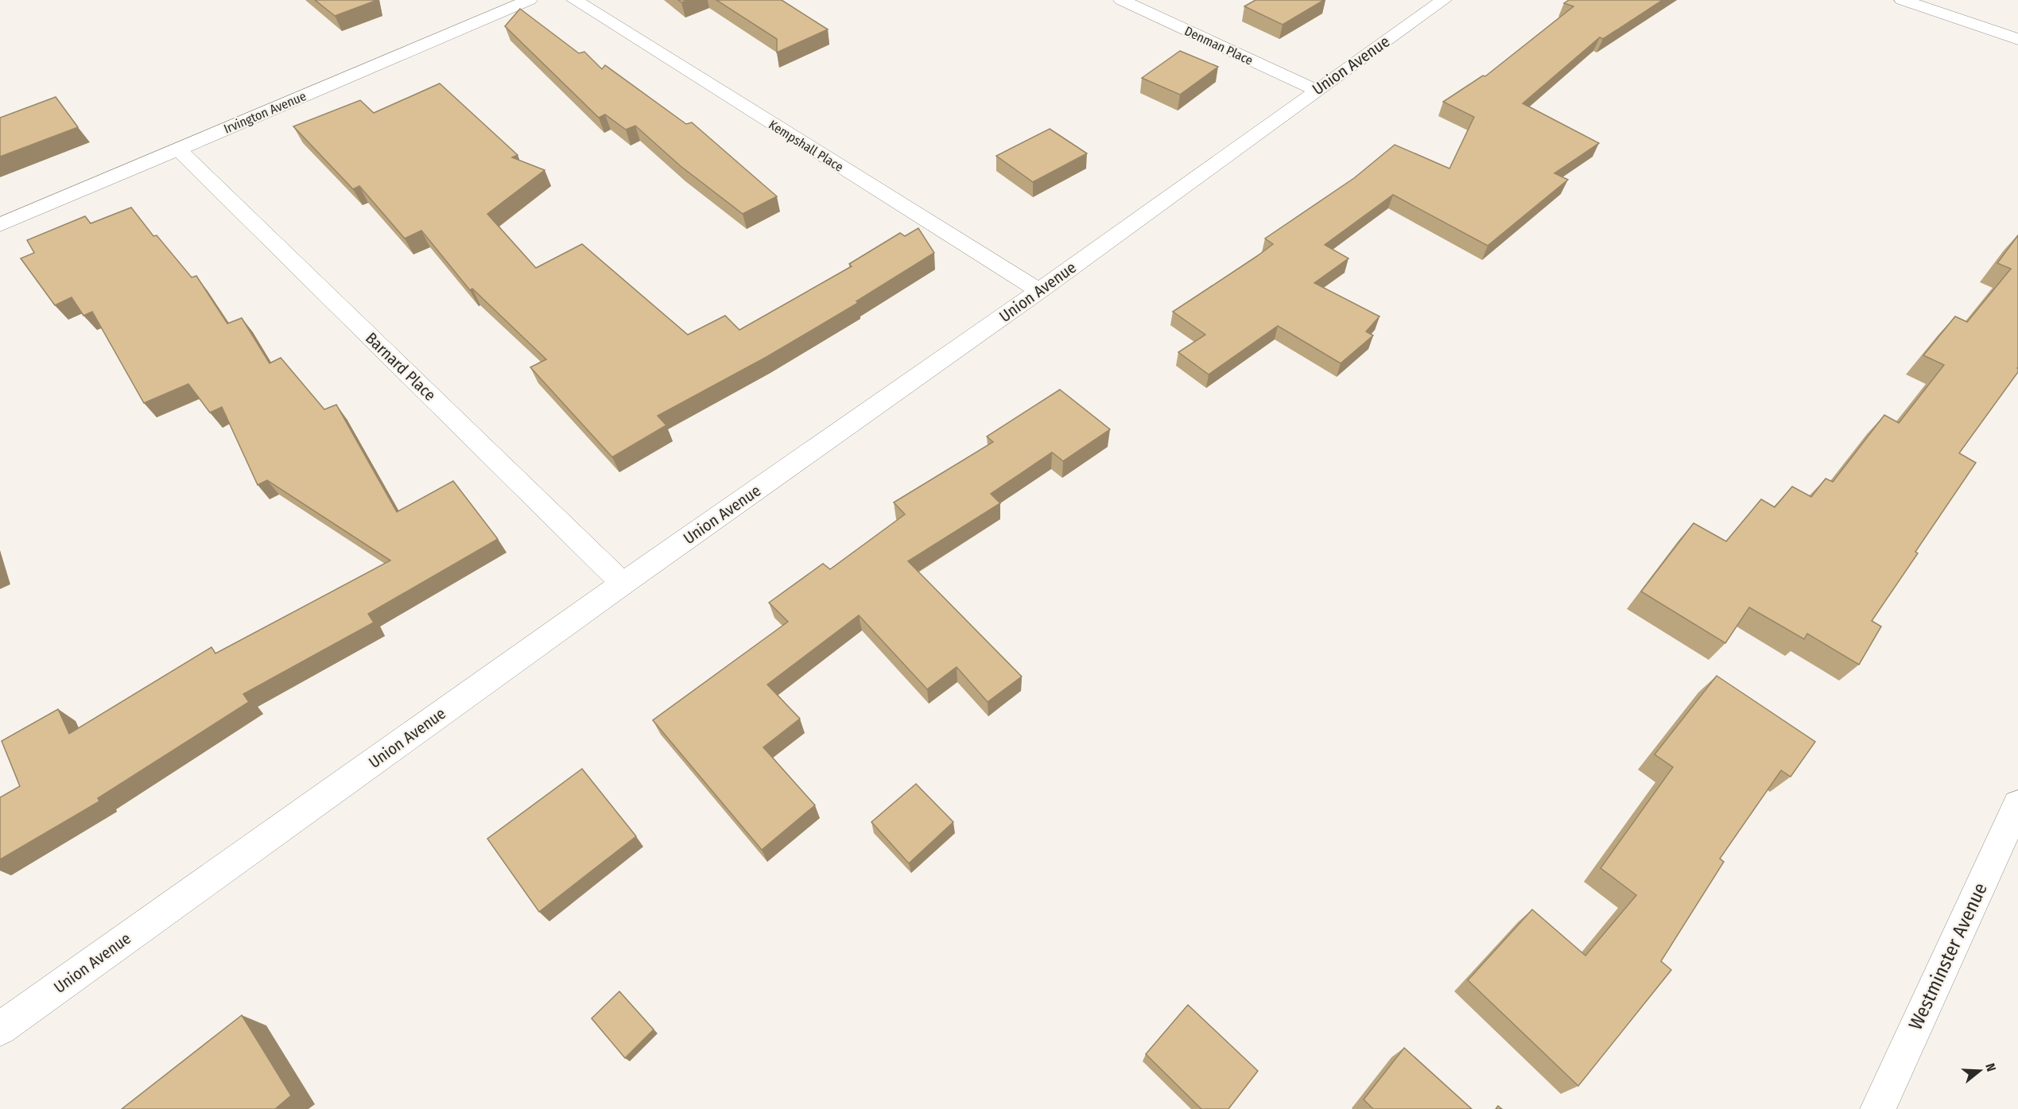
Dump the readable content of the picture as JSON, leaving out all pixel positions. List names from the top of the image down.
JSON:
{
  "streets": {
    "street": [
      "Denman Place",
      "Union Avenue",
      "Irvington Avenue",
      "Kempshall Place",
      "Barnard Place",
      "Westminster Avenue"
    ]
  },
  "crossings": [
    ["Denman Place", "Union Avenue"],
    ["Union Avenue", "Kempshall Place"],
    ["Union Avenue", "Barnard Place"],
    ["Irvington Avenue", "Barnard Place"]
  ],
  "north": "right"
}
